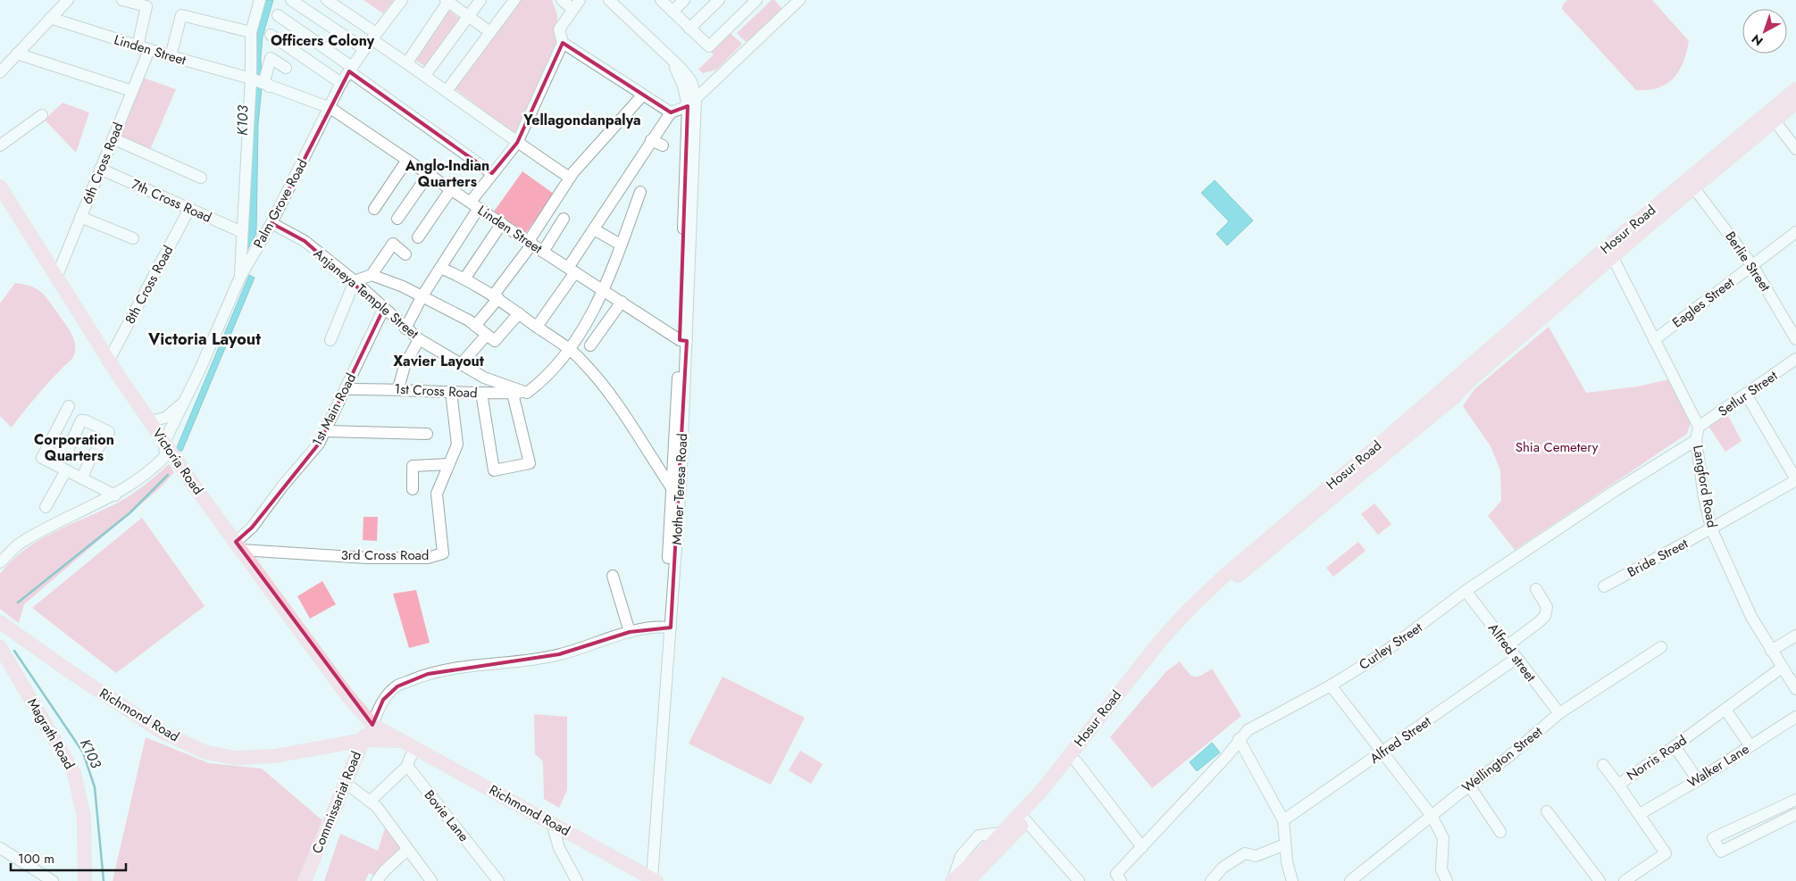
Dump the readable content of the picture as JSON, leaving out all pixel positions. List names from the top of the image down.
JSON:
{
  "streets": {
    "main road": [
      "Hosur Road",
      "Victoria Road",
      "Richmond Road",
      "Magrath Road",
      "Commissariat Road"
    ],
    "street": [
      "Linden Street",
      "6th Cross Road",
      "7th Cross Road",
      "Palm Grove Road",
      "Berlie Street",
      "8th Cross Road",
      "Anjaneya Temple Street",
      "Eagles Street",
      "1st Cross Road",
      "Setlur Street",
      "1st Main Road",
      "Langford Road",
      "Mother Teresa Road",
      "3rd Cross Road",
      "Bride Street",
      "Curley Street",
      "Alfred street",
      "Alfred Street",
      "Norris Road",
      "Wellington Street",
      "Walker Lane",
      "Bovie Lane"
    ]
  },
  "crossings": [
    ["Linden Street", "6th Cross Road"],
    ["Linden Street", "Palm Grove Road"],
    ["Linden Street", "Mother Teresa Road"],
    ["6th Cross Road", "7th Cross Road"],
    ["6th Cross Road", "Victoria Road"],
    ["7th Cross Road", "8th Cross Road"],
    ["Palm Grove Road", "Anjaneya Temple Street"],
    ["Palm Grove Road", "Victoria Road"],
    ["Hosur Road", "Berlie Street"],
    ["Hosur Road", "Langford Road"],
    ["Berlie Street", "Eagles Street"],
    ["8th Cross Road", "Victoria Road"],
    ["Anjaneya Temple Street", "1st Cross Road"],
    ["Anjaneya Temple Street", "1st Main Road"],
    ["Eagles Street", "Langford Road"],
    ["1st Cross Road", "1st Main Road"],
    ["1st Cross Road", "3rd Cross Road"],
    ["Setlur Street", "Langford Road"],
    ["1st Main Road", "Victoria Road"],
    ["1st Main Road", "3rd Cross Road"],
    ["Victoria Road", "3rd Cross Road"],
    ["Victoria Road", "Richmond Road"],
    ["Victoria Road", "Commissariat Road"],
    ["Langford Road", "Bride Street"],
    ["Langford Road", "Curley Street"],
    ["Langford Road", "Norris Road"],
    ["Mother Teresa Road", "Richmond Road"],
    ["Curley Street", "Alfred street"],
    ["Alfred street", "Alfred Street"],
    ["Alfred street", "Wellington Street"],
    ["Richmond Road", "Commissariat Road"],
    ["Norris Road", "Walker Lane"]
  ],
  "districts": [
    "Officers Colony",
    "Yellagondanpalya",
    "Anglo-Indian Quarters",
    "Victoria Layout",
    "Xavier Layout",
    "Corporation Quarters"
  ],
  "water": ["K103"],
  "parks": ["Shia Cemetery"],
  "scale_bar": "100 m",
  "north": "bottom left"
}
